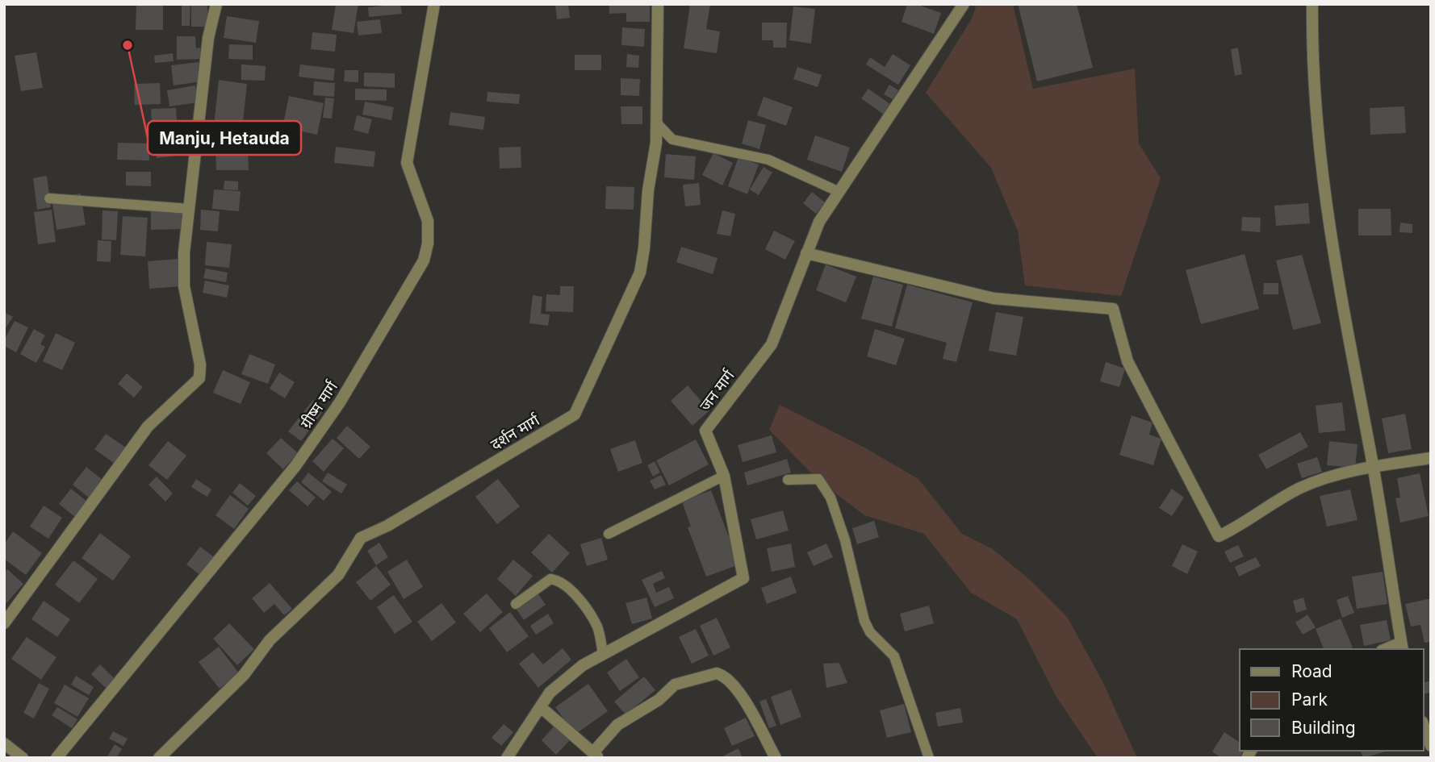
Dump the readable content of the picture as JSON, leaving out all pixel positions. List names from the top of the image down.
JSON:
{
  "streets": {
    "street": ["जन मार्ग", "ग्रीष्म मार्ग", "दर्शन मार्ग"]
  },
  "places": ["Manju, Hetauda"],
  "legend": ["Road", "Park", "Building"]
}
